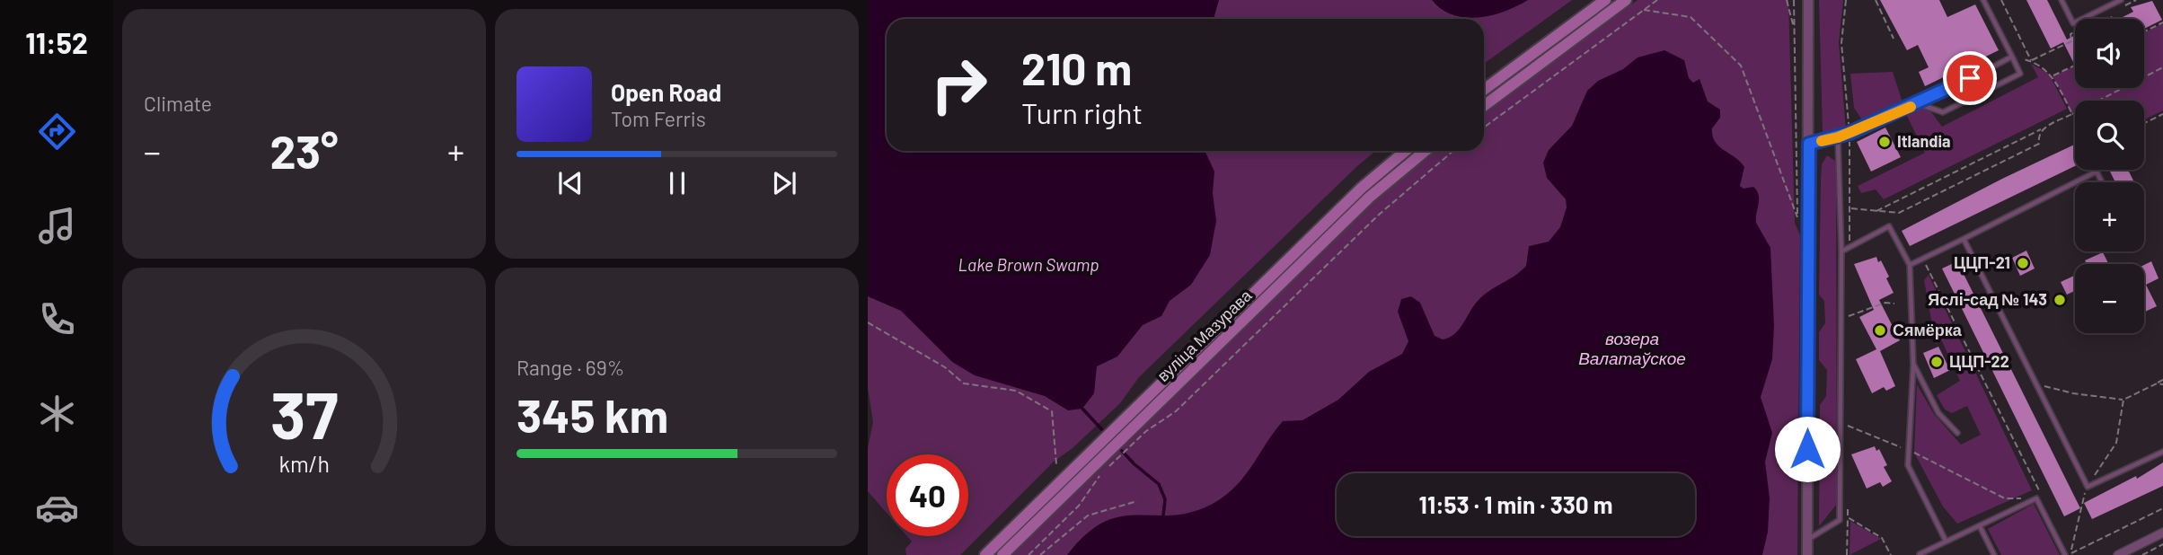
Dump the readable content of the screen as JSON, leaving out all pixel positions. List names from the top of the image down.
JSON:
{
  "streets": {
    "main road": ["вуліца Мазурава"]
  },
  "water": ["Lake Brown Swamp", "возера Валатаўское"],
  "places": [
    "Itlandia",
    "ЦЦП-21",
    "Яслі-сад № 143",
    "Сямёрка",
    "ЦЦП-22"
  ],
  "page": {
    "tabs": "11:52",
    "tile": [
      "Climate",
      ["Range · 69%", "345 km"]
    ],
    "map_buttons": ["+", "−"],
    "turn": ["210 m", "Turn right"],
    "song": ["Open Road", "Tom Ferris"],
    "heat": ["−", "23°", "+"],
    "limit": "40",
    "trip": "11:53 · 1 min · 330 m",
    "gauge": ["37", "km/h"]
  }
}
